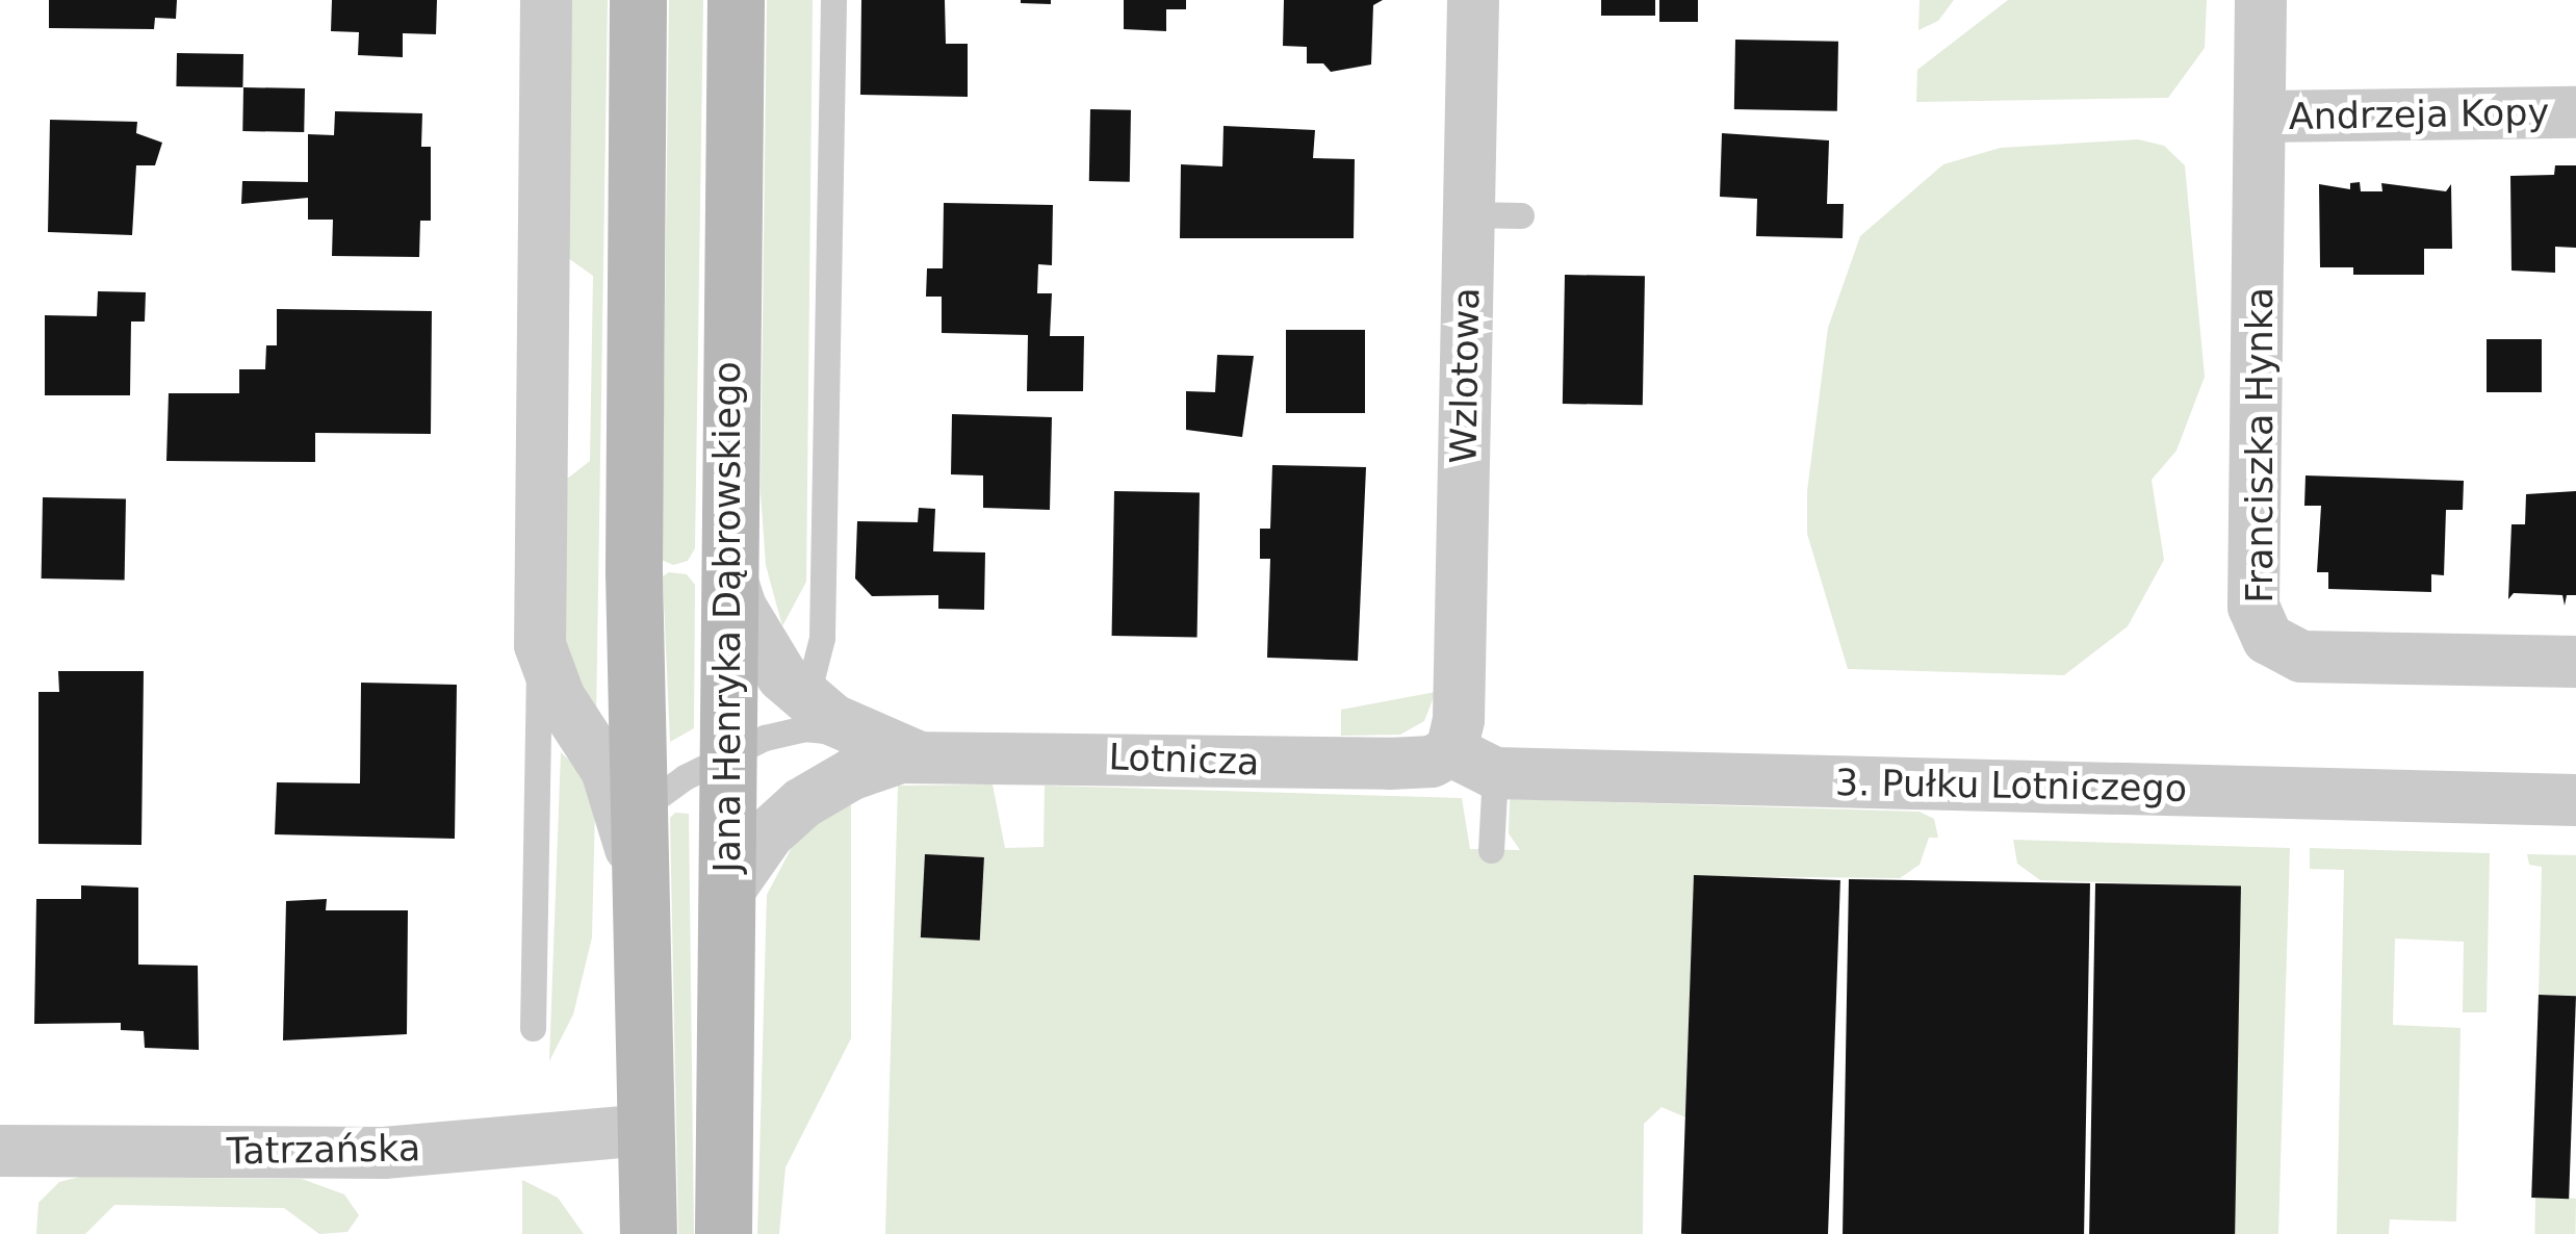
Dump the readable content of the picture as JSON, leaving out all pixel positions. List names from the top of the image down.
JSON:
{
  "streets": {
    "main road": ["Jana Henryka Dąbrowskiego"],
    "street": [
      "Andrzeja Kopy",
      "Wzlotowa",
      "Franciszka Hynka",
      "Lotnicza",
      "3. Pułku Lotniczego",
      "Tatrzańska"
    ]
  },
  "crossings": [
    ["Andrzeja Kopy", "Franciszka Hynka"],
    ["Wzlotowa", "Lotnicza"],
    ["Wzlotowa", "3. Pułku Lotniczego"],
    ["Jana Henryka Dąbrowskiego", "Lotnicza"],
    ["Lotnicza", "3. Pułku Lotniczego"]
  ]
}
